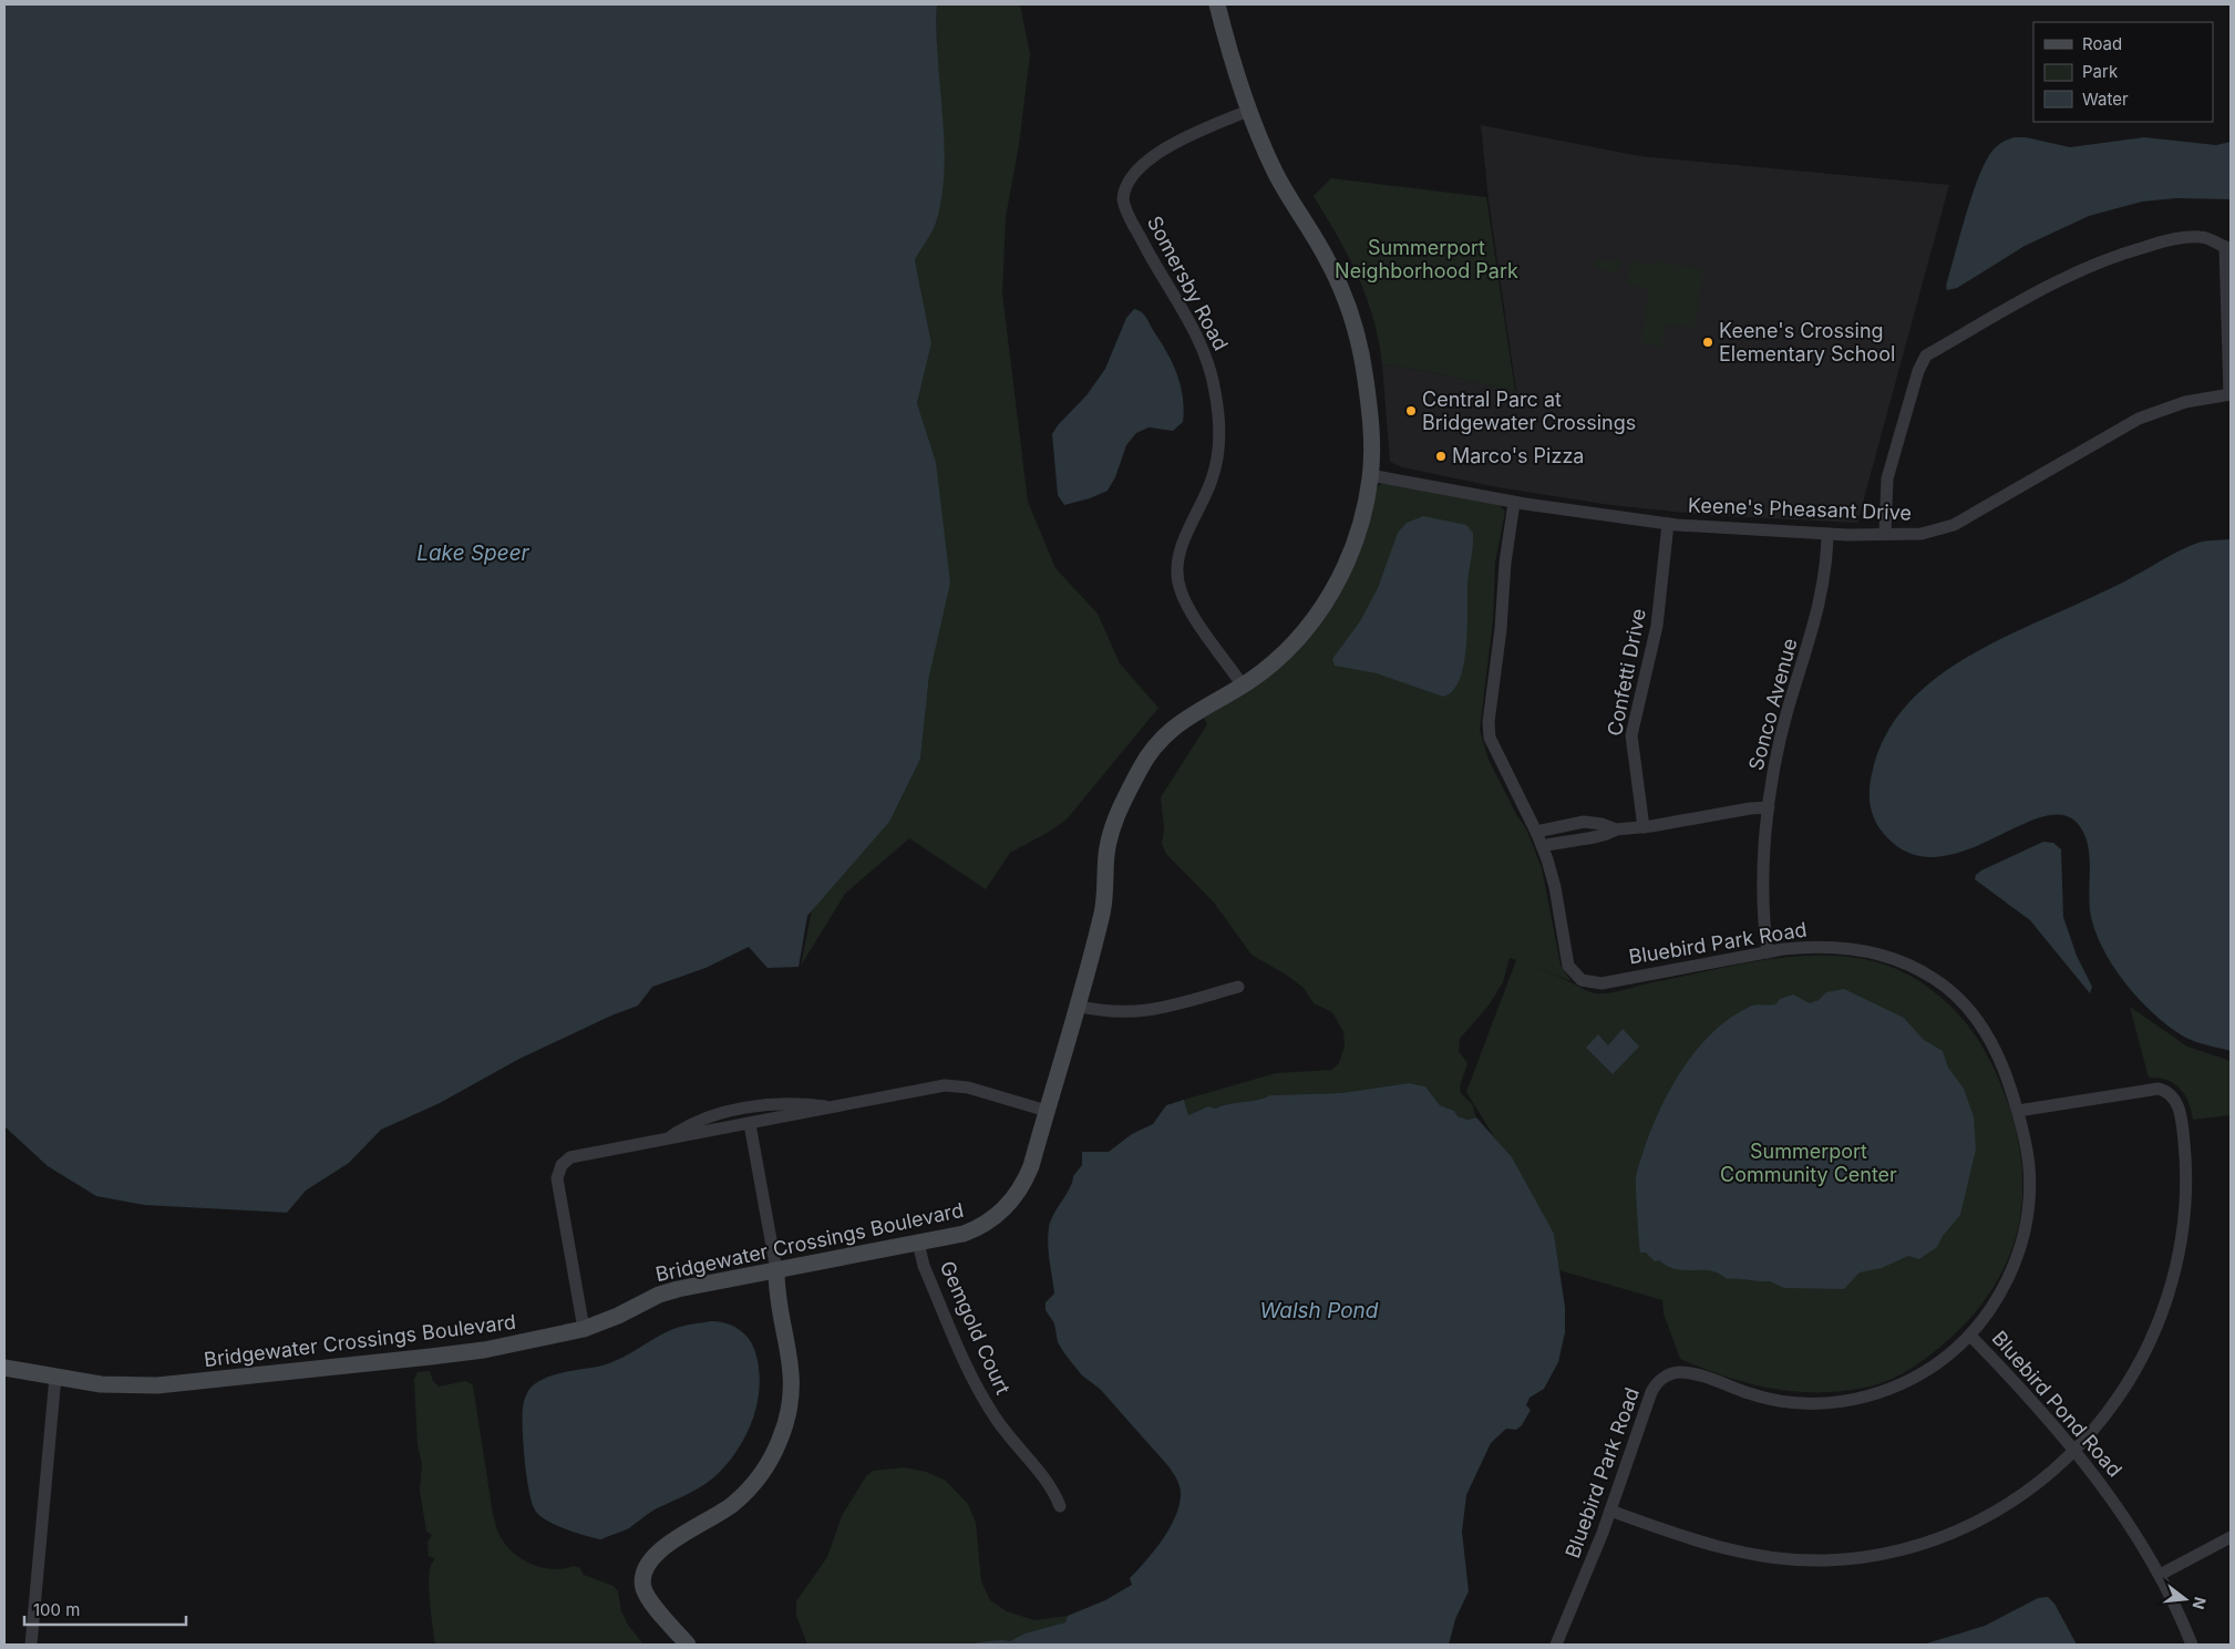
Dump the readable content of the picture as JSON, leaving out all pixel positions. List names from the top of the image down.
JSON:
{
  "streets": {
    "street": [
      "Somersby Road",
      "Keene's Pheasant Drive",
      "Confetti Drive",
      "Sonco Avenue",
      "Bluebird Park Road",
      "Bridgewater Crossings Boulevard",
      "Gemgold Court",
      "Bluebird Pond Road"
    ]
  },
  "crossings": [
    ["Somersby Road", "Bridgewater Crossings Boulevard"],
    ["Keene's Pheasant Drive", "Confetti Drive"],
    ["Keene's Pheasant Drive", "Sonco Avenue"],
    ["Keene's Pheasant Drive", "Bluebird Park Road"],
    ["Keene's Pheasant Drive", "Bridgewater Crossings Boulevard"],
    ["Sonco Avenue", "Bluebird Park Road"],
    ["Bluebird Park Road", "Bluebird Pond Road"],
    ["Bridgewater Crossings Boulevard", "Gemgold Court"]
  ],
  "water": ["Lake Speer", "Walsh Pond"],
  "parks": ["Summerport Neighborhood Park", "Summerport Community Center"],
  "places": ["Keene's Crossing Elementary School", "Central Parc at Bridgewater Crossings", "Marco's Pizza"],
  "legend": ["Road", "Park", "Water"],
  "scale_bar": "100 m",
  "north": "right"
}
